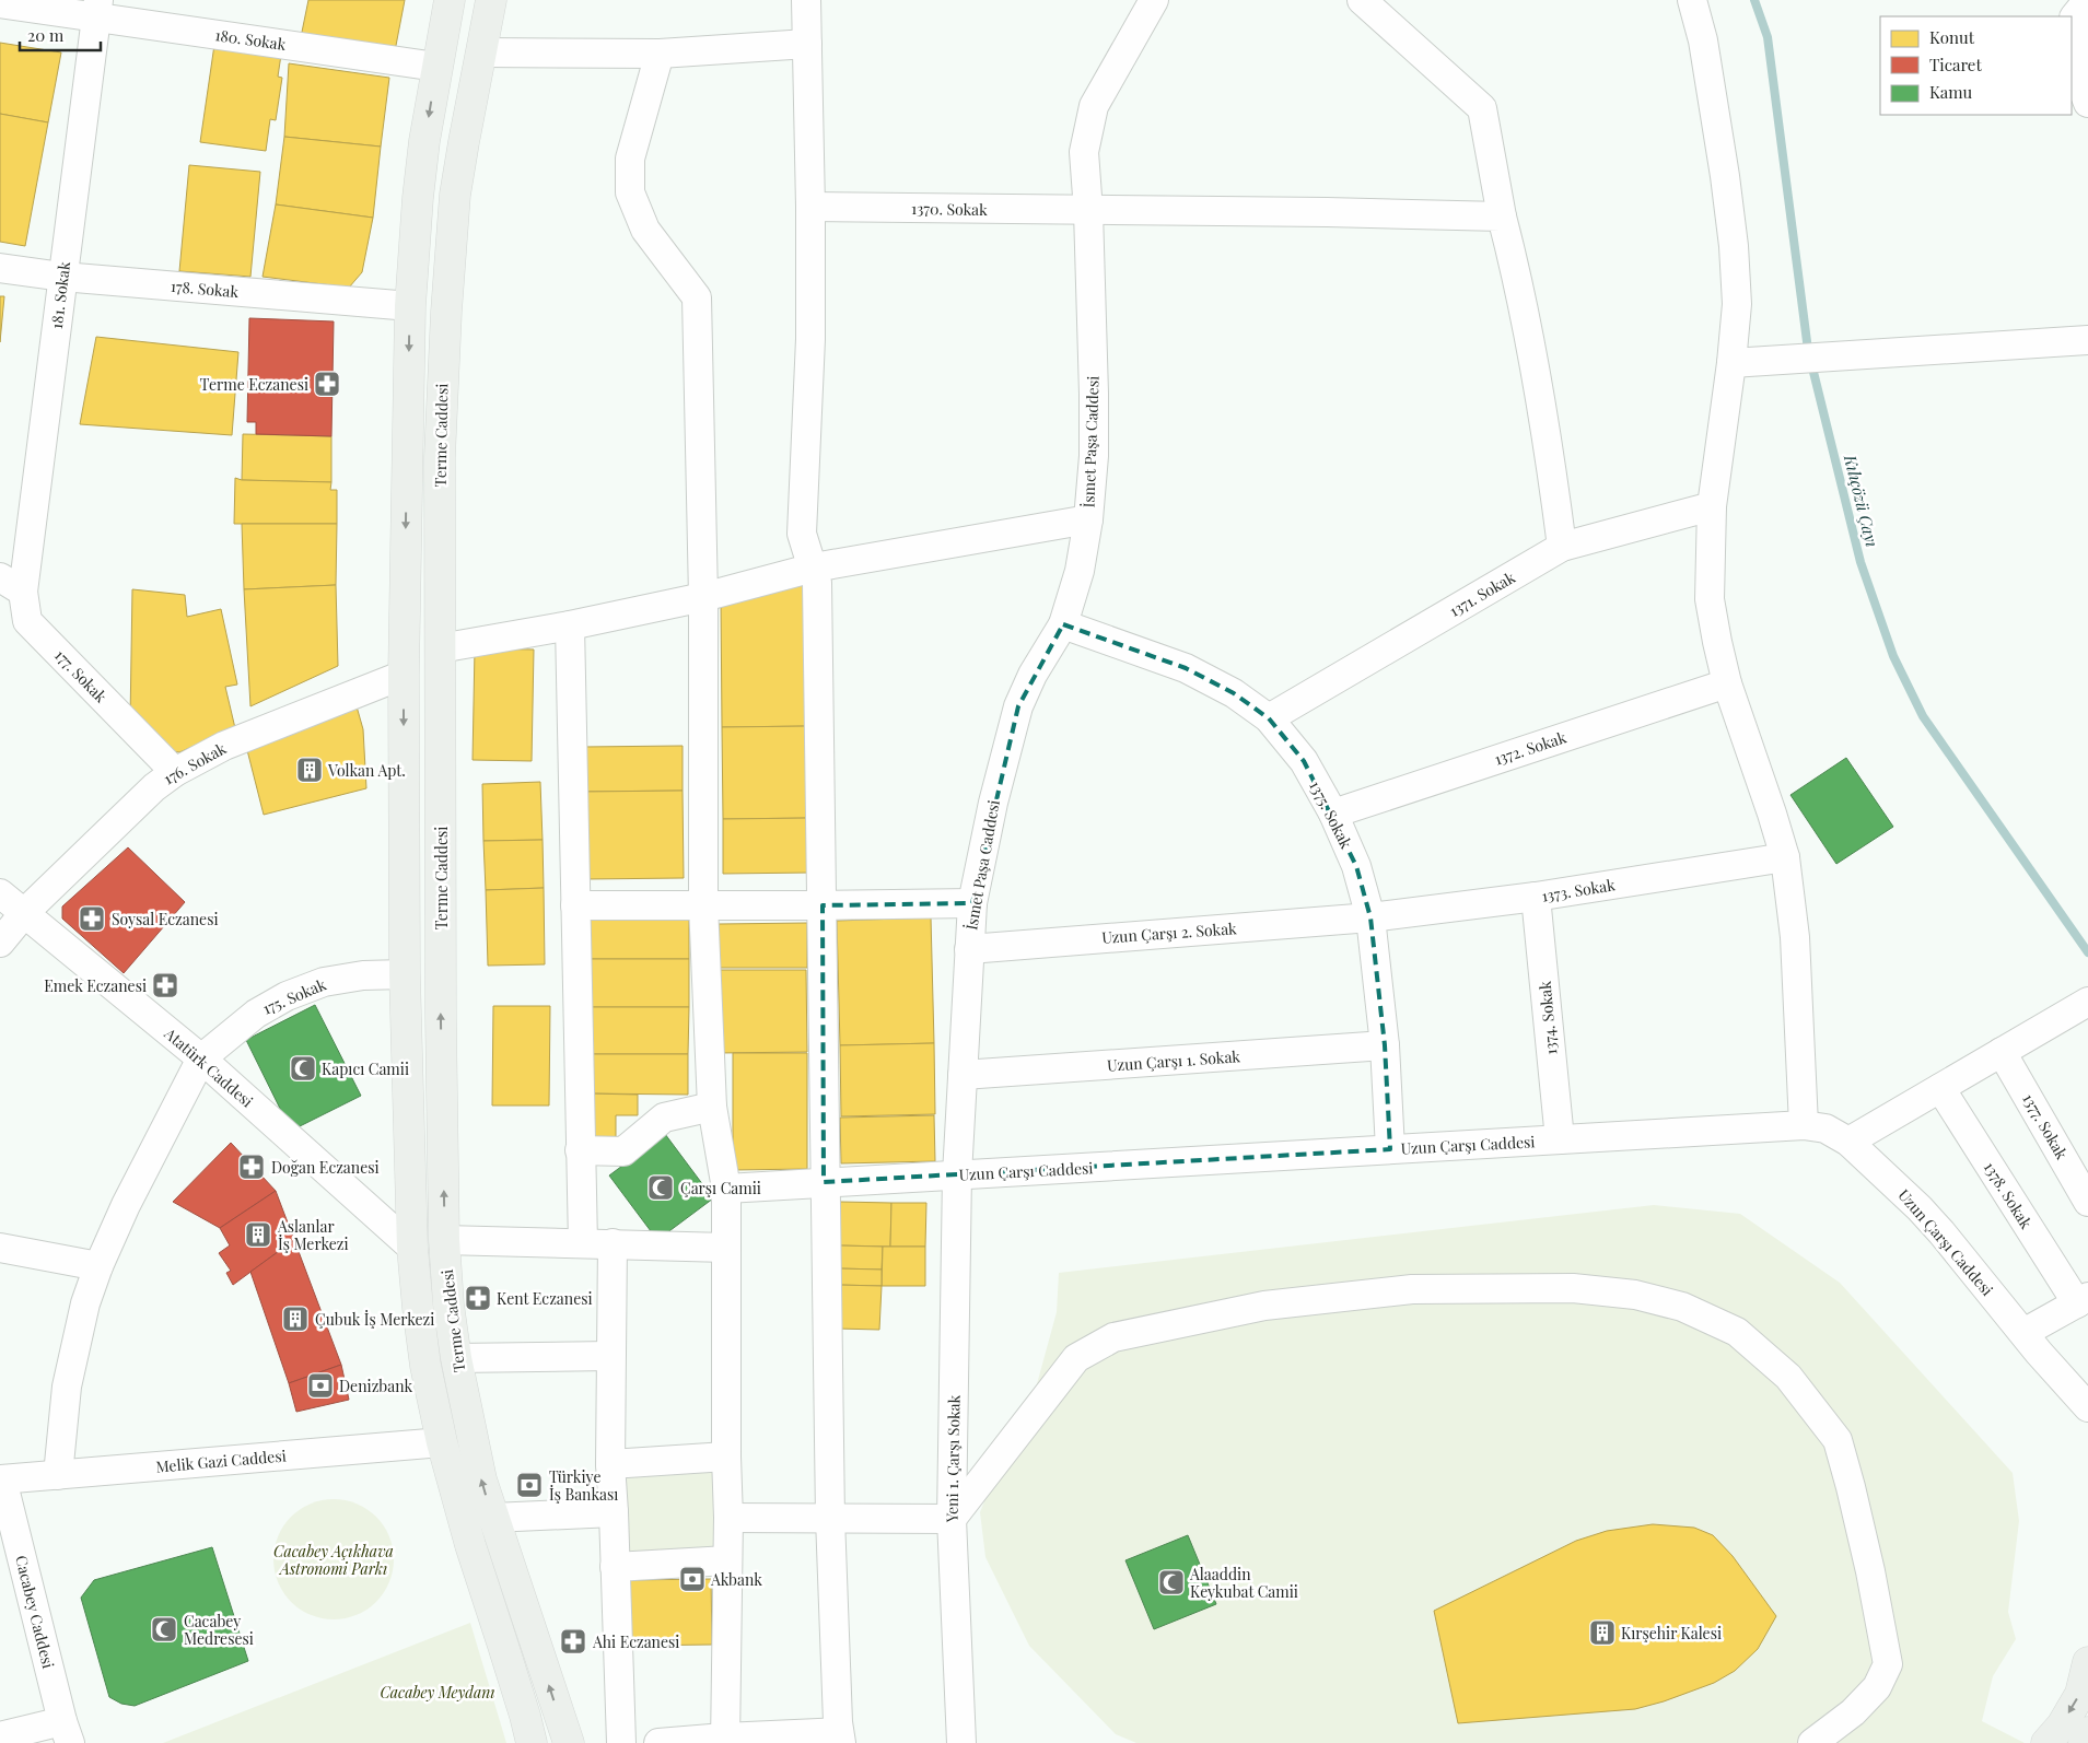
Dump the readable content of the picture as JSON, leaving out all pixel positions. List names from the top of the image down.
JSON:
{
  "streets": {
    "main road": ["Terme Caddesi"],
    "street": [
      "180. Sokak",
      "1370. Sokak",
      "178. Sokak",
      "181. Sokak",
      "İsmet Paşa Caddesi",
      "1371. Sokak",
      "177. Sokak",
      "1372. Sokak",
      "176. Sokak",
      "1375. Sokak",
      "1373. Sokak",
      "Uzun Çarşı 2. Sokak",
      "175. Sokak",
      "1374. Sokak",
      "Uzun Çarşı 1. Sokak",
      "Atatürk Caddesi",
      "1377. Sokak",
      "Uzun Çarşı Caddesi",
      "1378. Sokak",
      "Yeni 1. Çarşı Sokak",
      "Melik Gazi Caddesi",
      "Cacabey Caddesi"
    ]
  },
  "crossings": [
    ["180. Sokak", "181. Sokak"],
    ["180. Sokak", "Terme Caddesi"],
    ["1370. Sokak", "İsmet Paşa Caddesi"],
    ["178. Sokak", "181. Sokak"],
    ["178. Sokak", "Terme Caddesi"],
    ["181. Sokak", "177. Sokak"],
    ["Terme Caddesi", "176. Sokak"],
    ["Terme Caddesi", "175. Sokak"],
    ["Terme Caddesi", "Atatürk Caddesi"],
    ["Terme Caddesi", "Melik Gazi Caddesi"],
    ["İsmet Paşa Caddesi", "1375. Sokak"],
    ["İsmet Paşa Caddesi", "Uzun Çarşı 2. Sokak"],
    ["İsmet Paşa Caddesi", "Uzun Çarşı 1. Sokak"],
    ["İsmet Paşa Caddesi", "Uzun Çarşı Caddesi"],
    ["İsmet Paşa Caddesi", "Yeni 1. Çarşı Sokak"],
    ["1371. Sokak", "1375. Sokak"],
    ["177. Sokak", "176. Sokak"],
    ["1372. Sokak", "1375. Sokak"],
    ["176. Sokak", "Atatürk Caddesi"],
    ["1375. Sokak", "1373. Sokak"],
    ["1375. Sokak", "Uzun Çarşı 2. Sokak"],
    ["1375. Sokak", "Uzun Çarşı 1. Sokak"],
    ["1375. Sokak", "Uzun Çarşı Caddesi"],
    ["1373. Sokak", "Uzun Çarşı 2. Sokak"],
    ["1373. Sokak", "1374. Sokak"],
    ["175. Sokak", "Atatürk Caddesi"],
    ["1374. Sokak", "Uzun Çarşı Caddesi"],
    ["Uzun Çarşı Caddesi", "Yeni 1. Çarşı Sokak"],
    ["Melik Gazi Caddesi", "Cacabey Caddesi"]
  ],
  "water": ["Kılıçözü Çayı"],
  "parks": ["Cacabey Açıkhava Astronomi Parkı", "Cacabey Meydanı"],
  "places": {
    "pharmacy": [
      "Terme Eczanesi",
      "Soysal Eczanesi",
      "Emek Eczanesi",
      "Doğan Eczanesi",
      "Kent Eczanesi",
      "Ahi Eczanesi"
    ],
    "building": [
      "Volkan Apt.",
      "Aslanlar İş Merkezi",
      "Çubuk İş Merkezi",
      "Kırşehir Kalesi"
    ],
    "mosque": [
      "Kapıcı Camii",
      "Çarşı Camii",
      "Alaaddin Keykubat Camii",
      "Cacabey Medresesi"
    ],
    "bank": ["Denizbank", "Türkiye İş Bankası", "Akbank"]
  },
  "legend": ["Konut", "Ticaret", "Kamu"],
  "scale_bar": "20 m"
}
